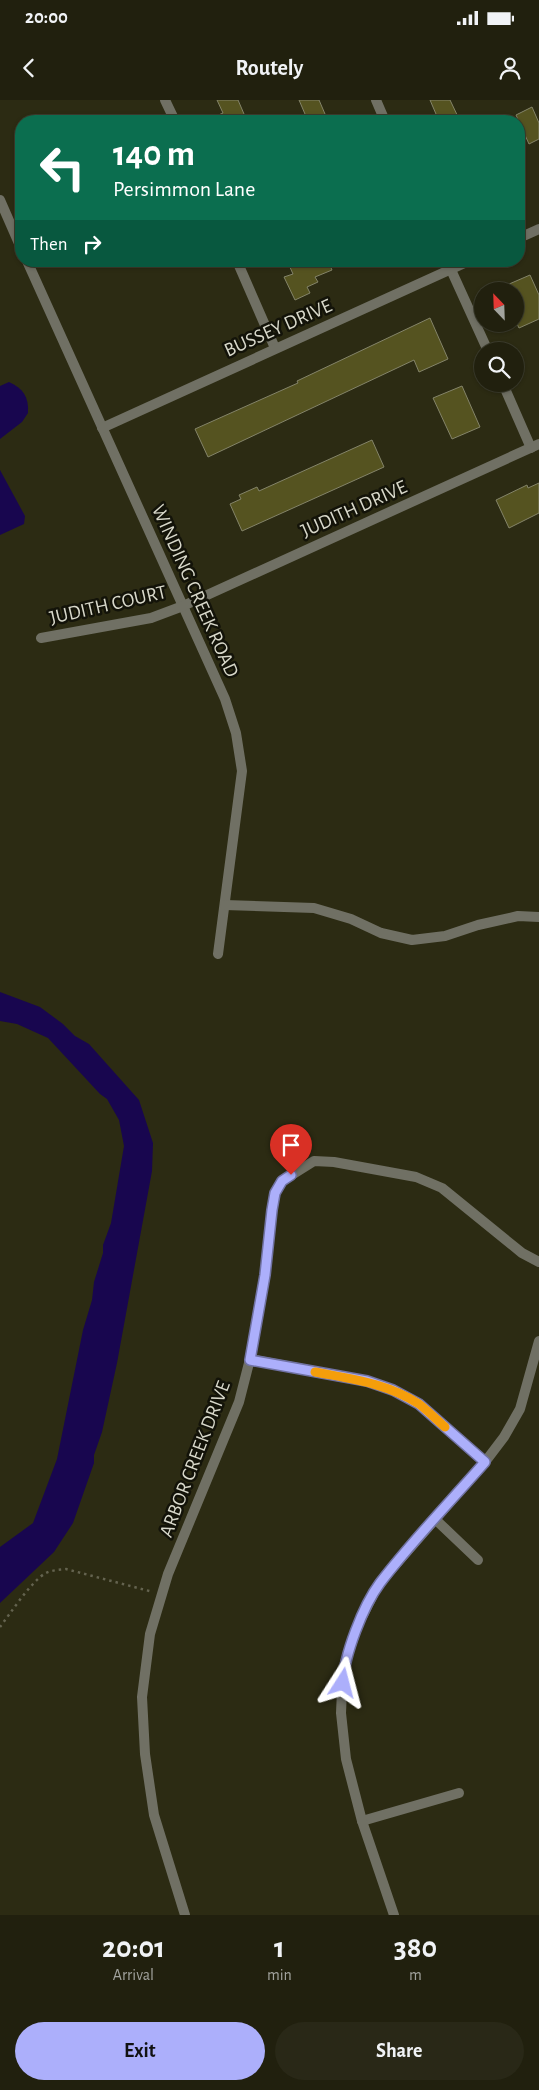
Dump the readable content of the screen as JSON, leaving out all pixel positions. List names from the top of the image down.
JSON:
{
  "streets": {
    "street": [
      "BUSSEY DRIVE",
      "JUDITH DRIVE",
      "WINDING CREEK ROAD",
      "JUDITH COURT",
      "ARBOR CREEK DRIVE"
    ]
  },
  "crossings": [
    ["BUSSEY DRIVE", "WINDING CREEK ROAD"],
    ["JUDITH DRIVE", "WINDING CREEK ROAD"],
    ["JUDITH DRIVE", "JUDITH COURT"],
    ["WINDING CREEK ROAD", "JUDITH COURT"]
  ],
  "north": "top left",
  "page": {
    "status": "20:00",
    "header": "Routely",
    "turn": ["140 m", "Persimmon Lane"],
    "then": "Then",
    "eta": [
      "20:01",
      "Arrival",
      "1",
      "min",
      "380",
      "m"
    ],
    "buttons": ["Exit", "Share"]
  }
}
